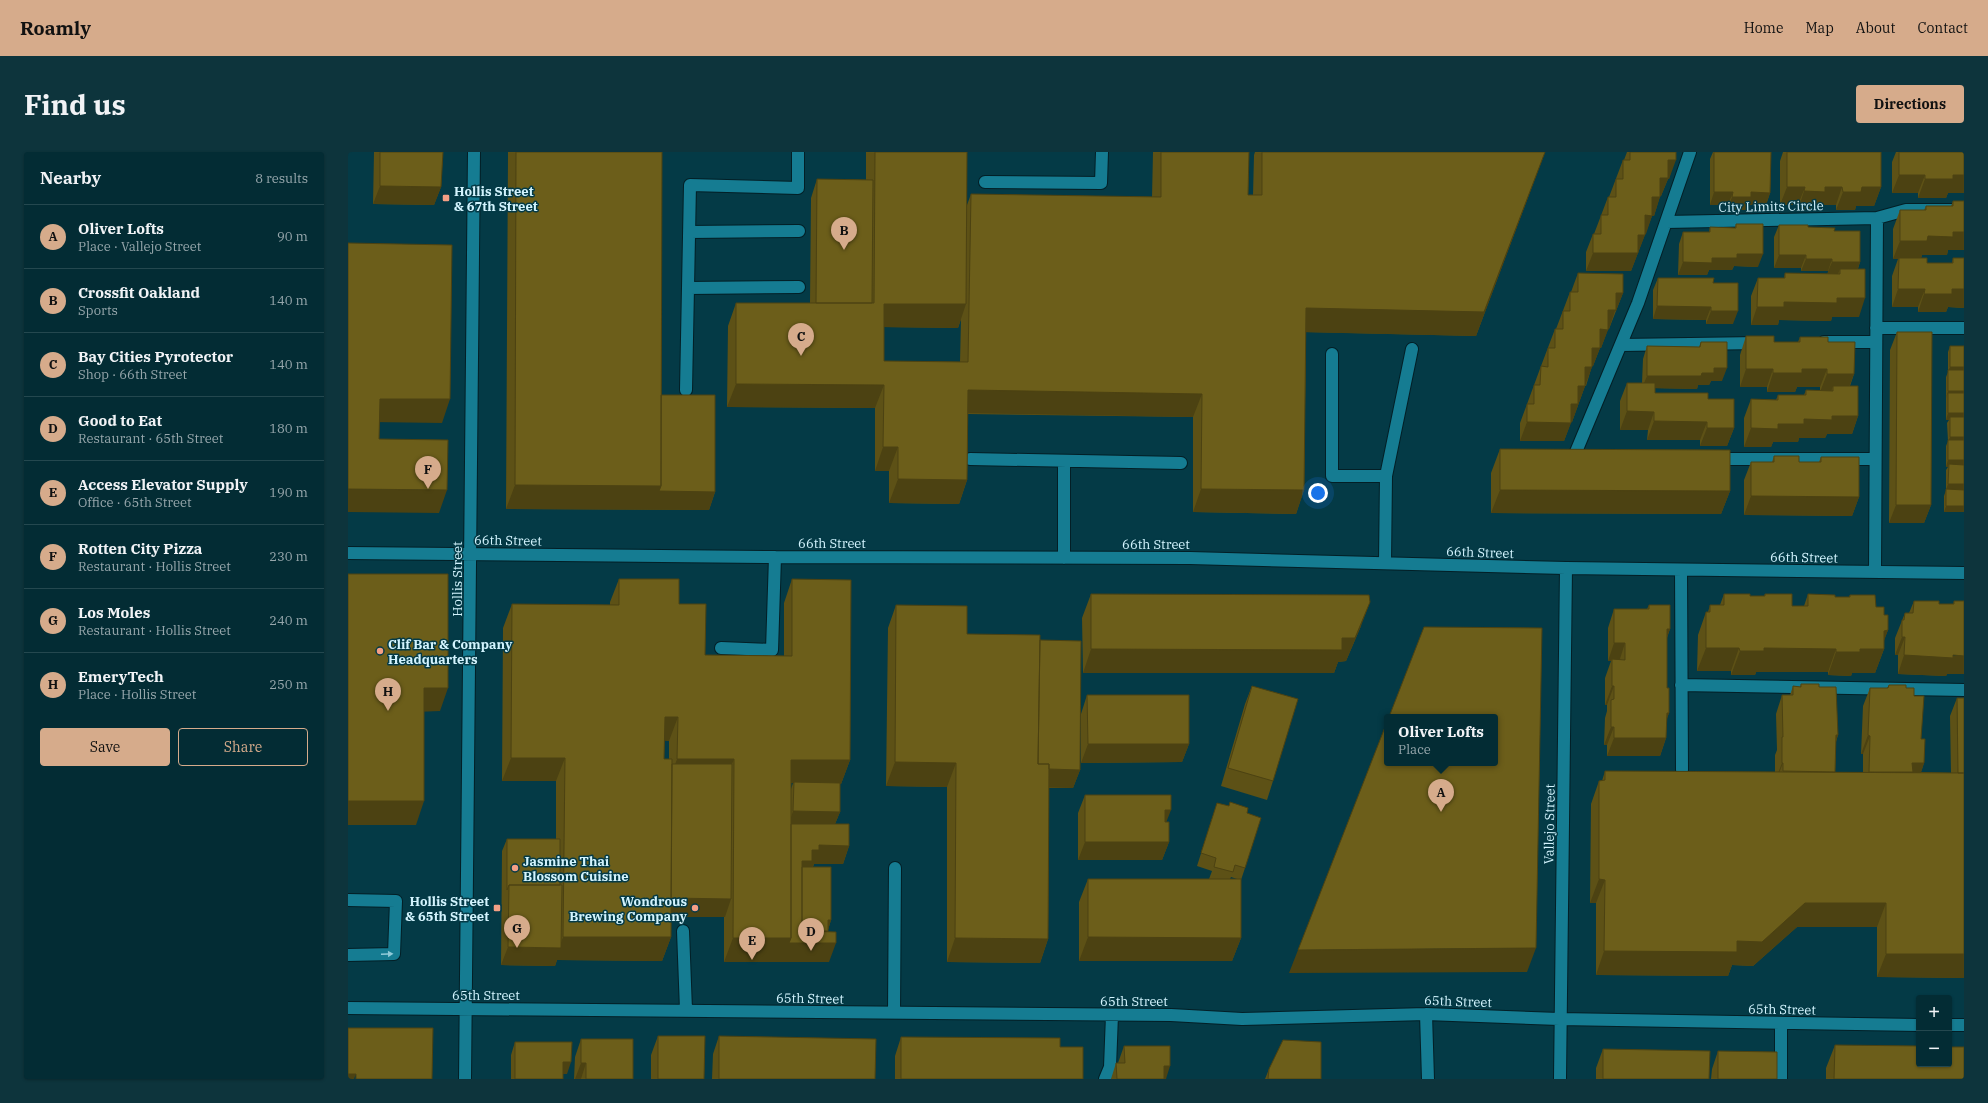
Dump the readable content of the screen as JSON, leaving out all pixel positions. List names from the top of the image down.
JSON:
{
  "streets": {
    "street": [
      "City Limits Circle",
      "66th Street",
      "Hollis Street",
      "Vallejo Street",
      "65th Street"
    ]
  },
  "crossings": [
    ["66th Street", "Hollis Street"],
    ["66th Street", "Vallejo Street"],
    ["Hollis Street", "65th Street"],
    ["Vallejo Street", "65th Street"]
  ],
  "places": {
    "transit": ["Hollis Street & 67th Street", "Hollis Street & 65th Street"],
    "other": ["Clif Bar & Company Headquarters", "Jasmine Thai Blossom Cuisine", "Wondrous Brewing Company"]
  },
  "page": {
    "header": "Roamly",
    "nav": [
      "Home",
      "Map",
      "About",
      "Contact"
    ],
    "buttons": [
      "Directions",
      ["Save", "Share"]
    ],
    "title": "Find us",
    "heading": ["Nearby", "8 results"],
    "list": [
      {
        "mark": "A",
        "name": "Oliver Lofts",
        "note": "Place · Vallejo Street",
        "value": "90 m"
      },
      {
        "mark": "B",
        "name": "Crossfit Oakland",
        "note": "Sports",
        "value": "140 m"
      },
      {
        "mark": "C",
        "name": "Bay Cities Pyrotector",
        "note": "Shop · 66th Street",
        "value": "140 m"
      },
      {
        "mark": "D",
        "name": "Good to Eat",
        "note": "Restaurant · 65th Street",
        "value": "180 m"
      },
      {
        "mark": "E",
        "name": "Access Elevator Supply",
        "note": "Office · 65th Street",
        "value": "190 m"
      },
      {
        "mark": "F",
        "name": "Rotten City Pizza",
        "note": "Restaurant · Hollis Street",
        "value": "230 m"
      },
      {
        "mark": "G",
        "name": "Los Moles",
        "note": "Restaurant · Hollis Street",
        "value": "240 m"
      },
      {
        "mark": "H",
        "name": "EmeryTech",
        "note": "Place · Hollis Street",
        "value": "250 m"
      }
    ],
    "pins": [
      "B",
      "C",
      "F",
      "H",
      "A",
      "G",
      "D",
      "E"
    ],
    "popup": ["Oliver Lofts", "Place"],
    "map_buttons": ["+", "−"]
  }
}
